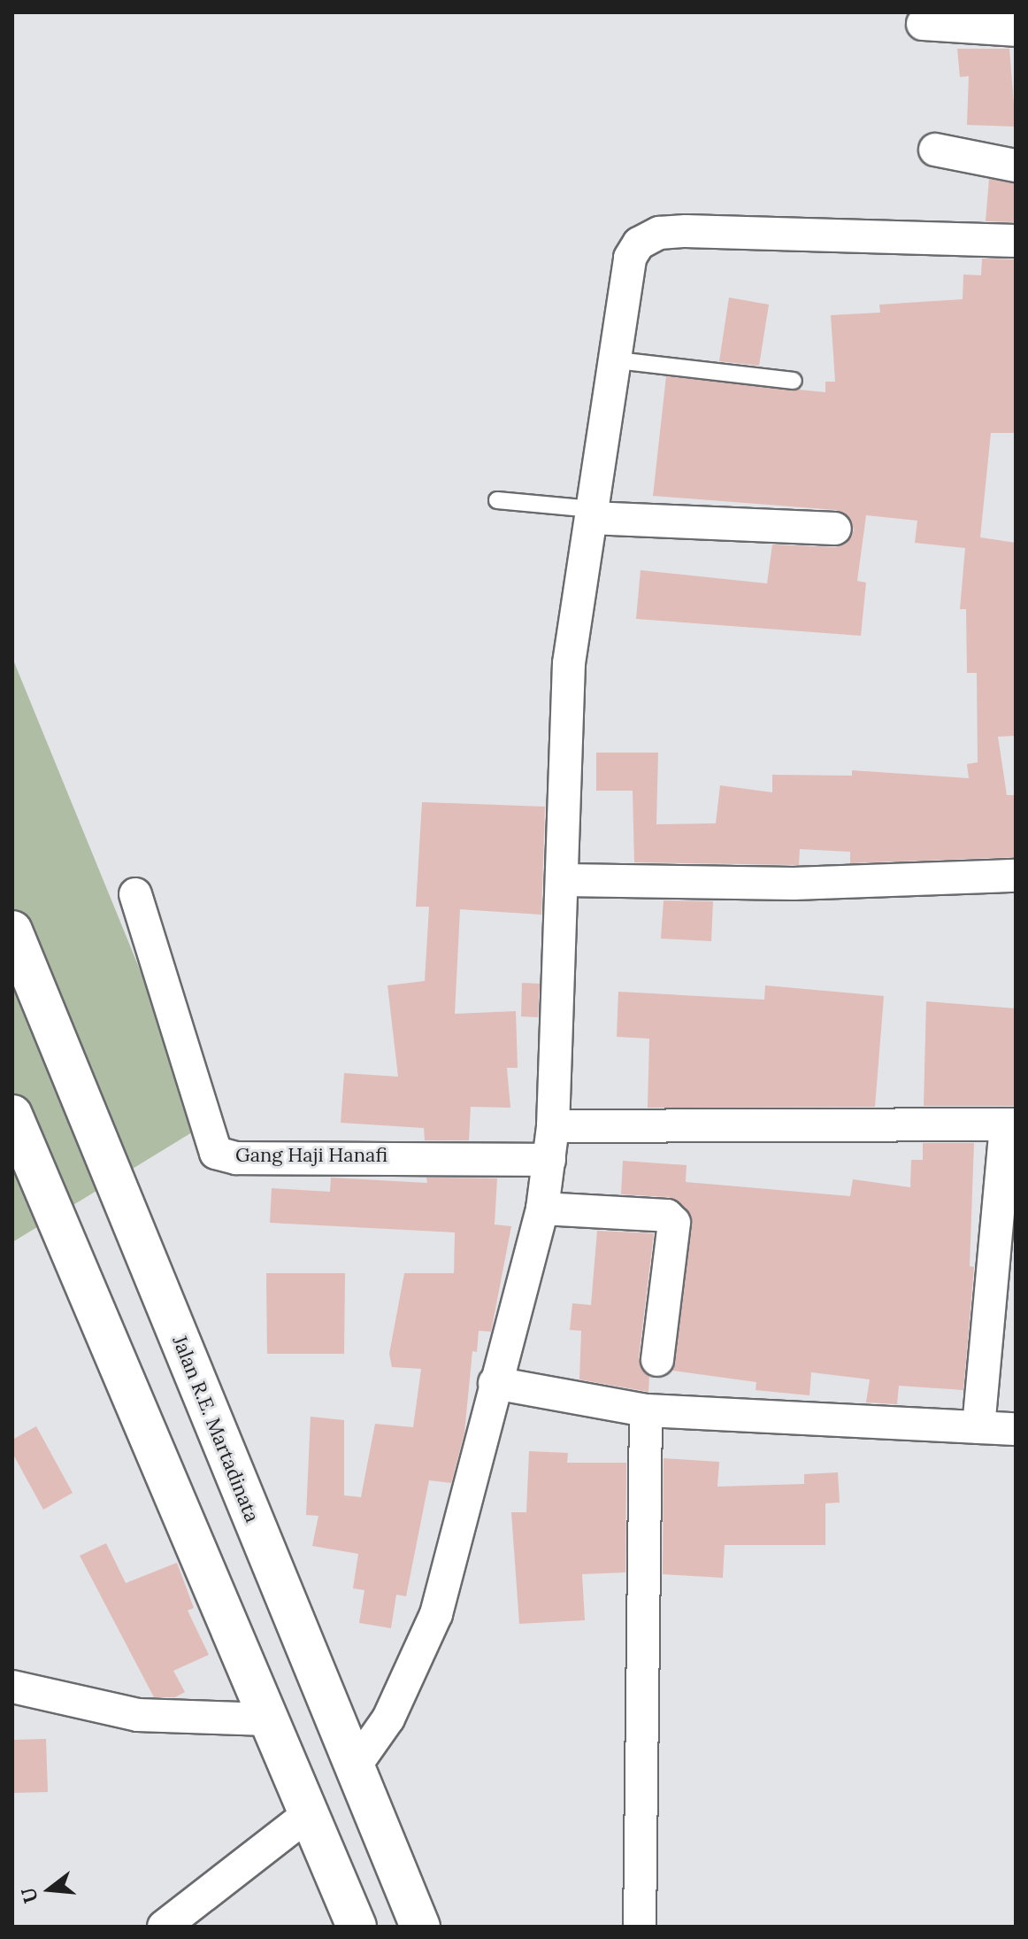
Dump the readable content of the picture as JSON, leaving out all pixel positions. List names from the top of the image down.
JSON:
{
  "streets": {
    "highway": ["Jalan R.E. Martadinata"],
    "street": ["Gang Haji Hanafi"]
  },
  "north": "left"
}
